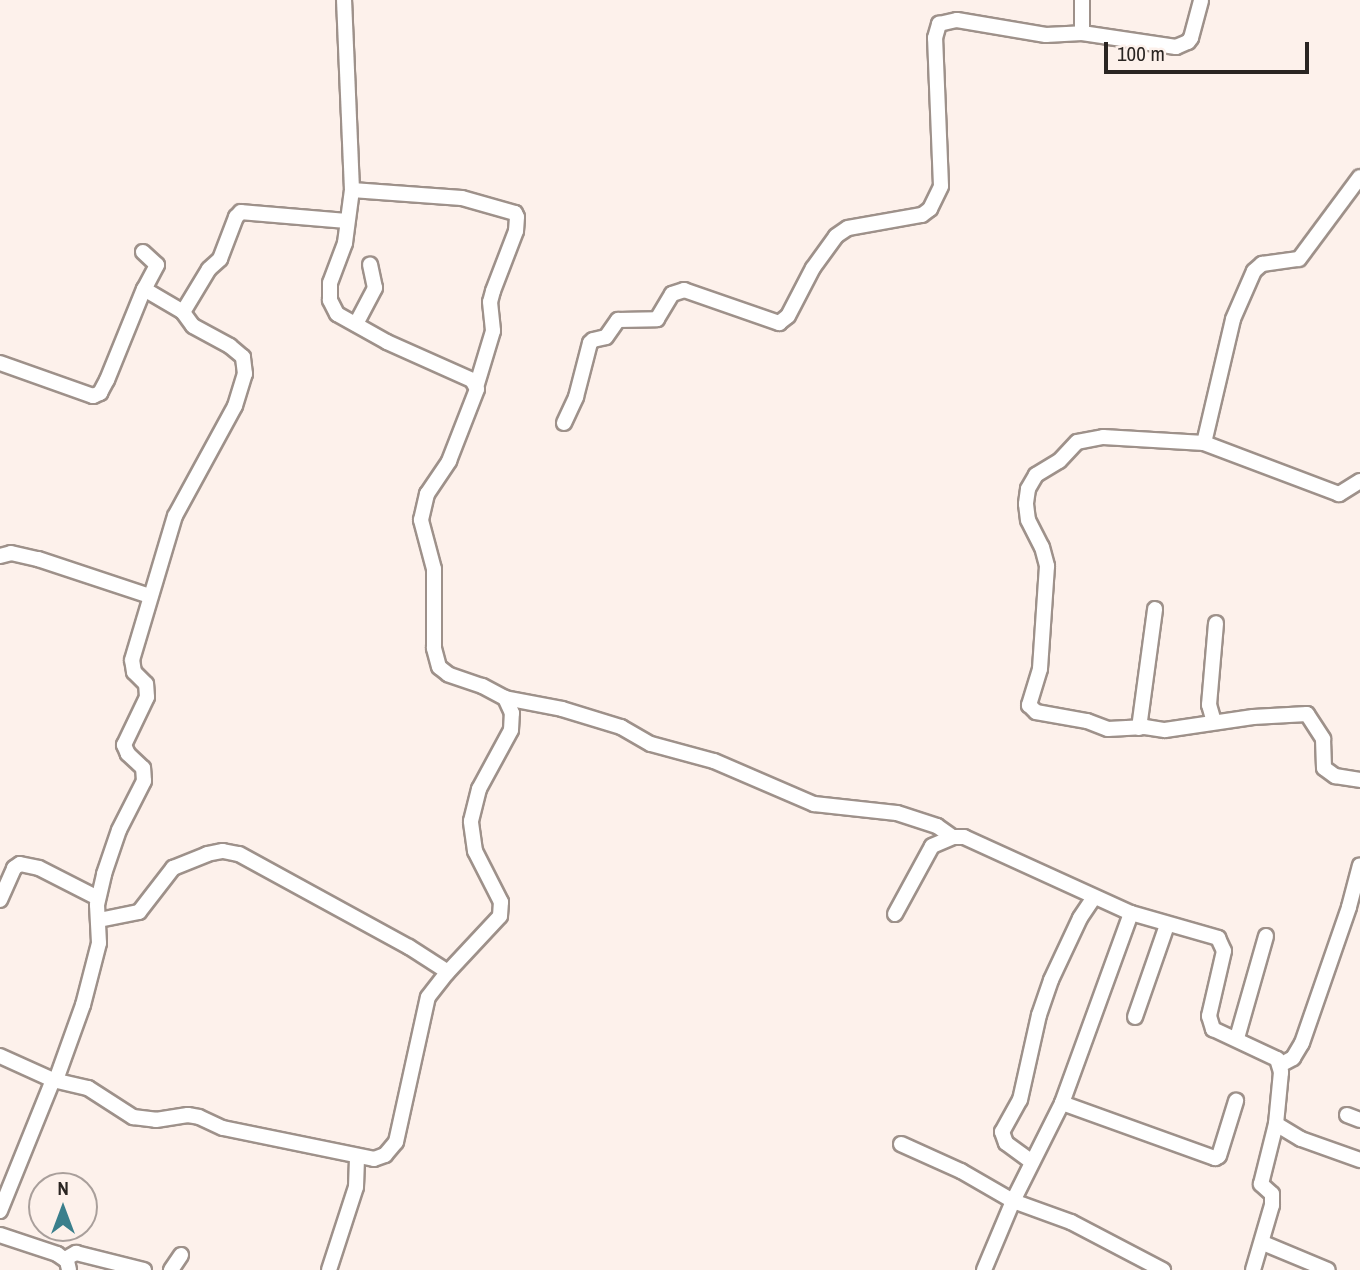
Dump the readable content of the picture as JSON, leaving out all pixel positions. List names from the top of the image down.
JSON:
{
  "scale_bar": "100 m",
  "north": "top"
}
